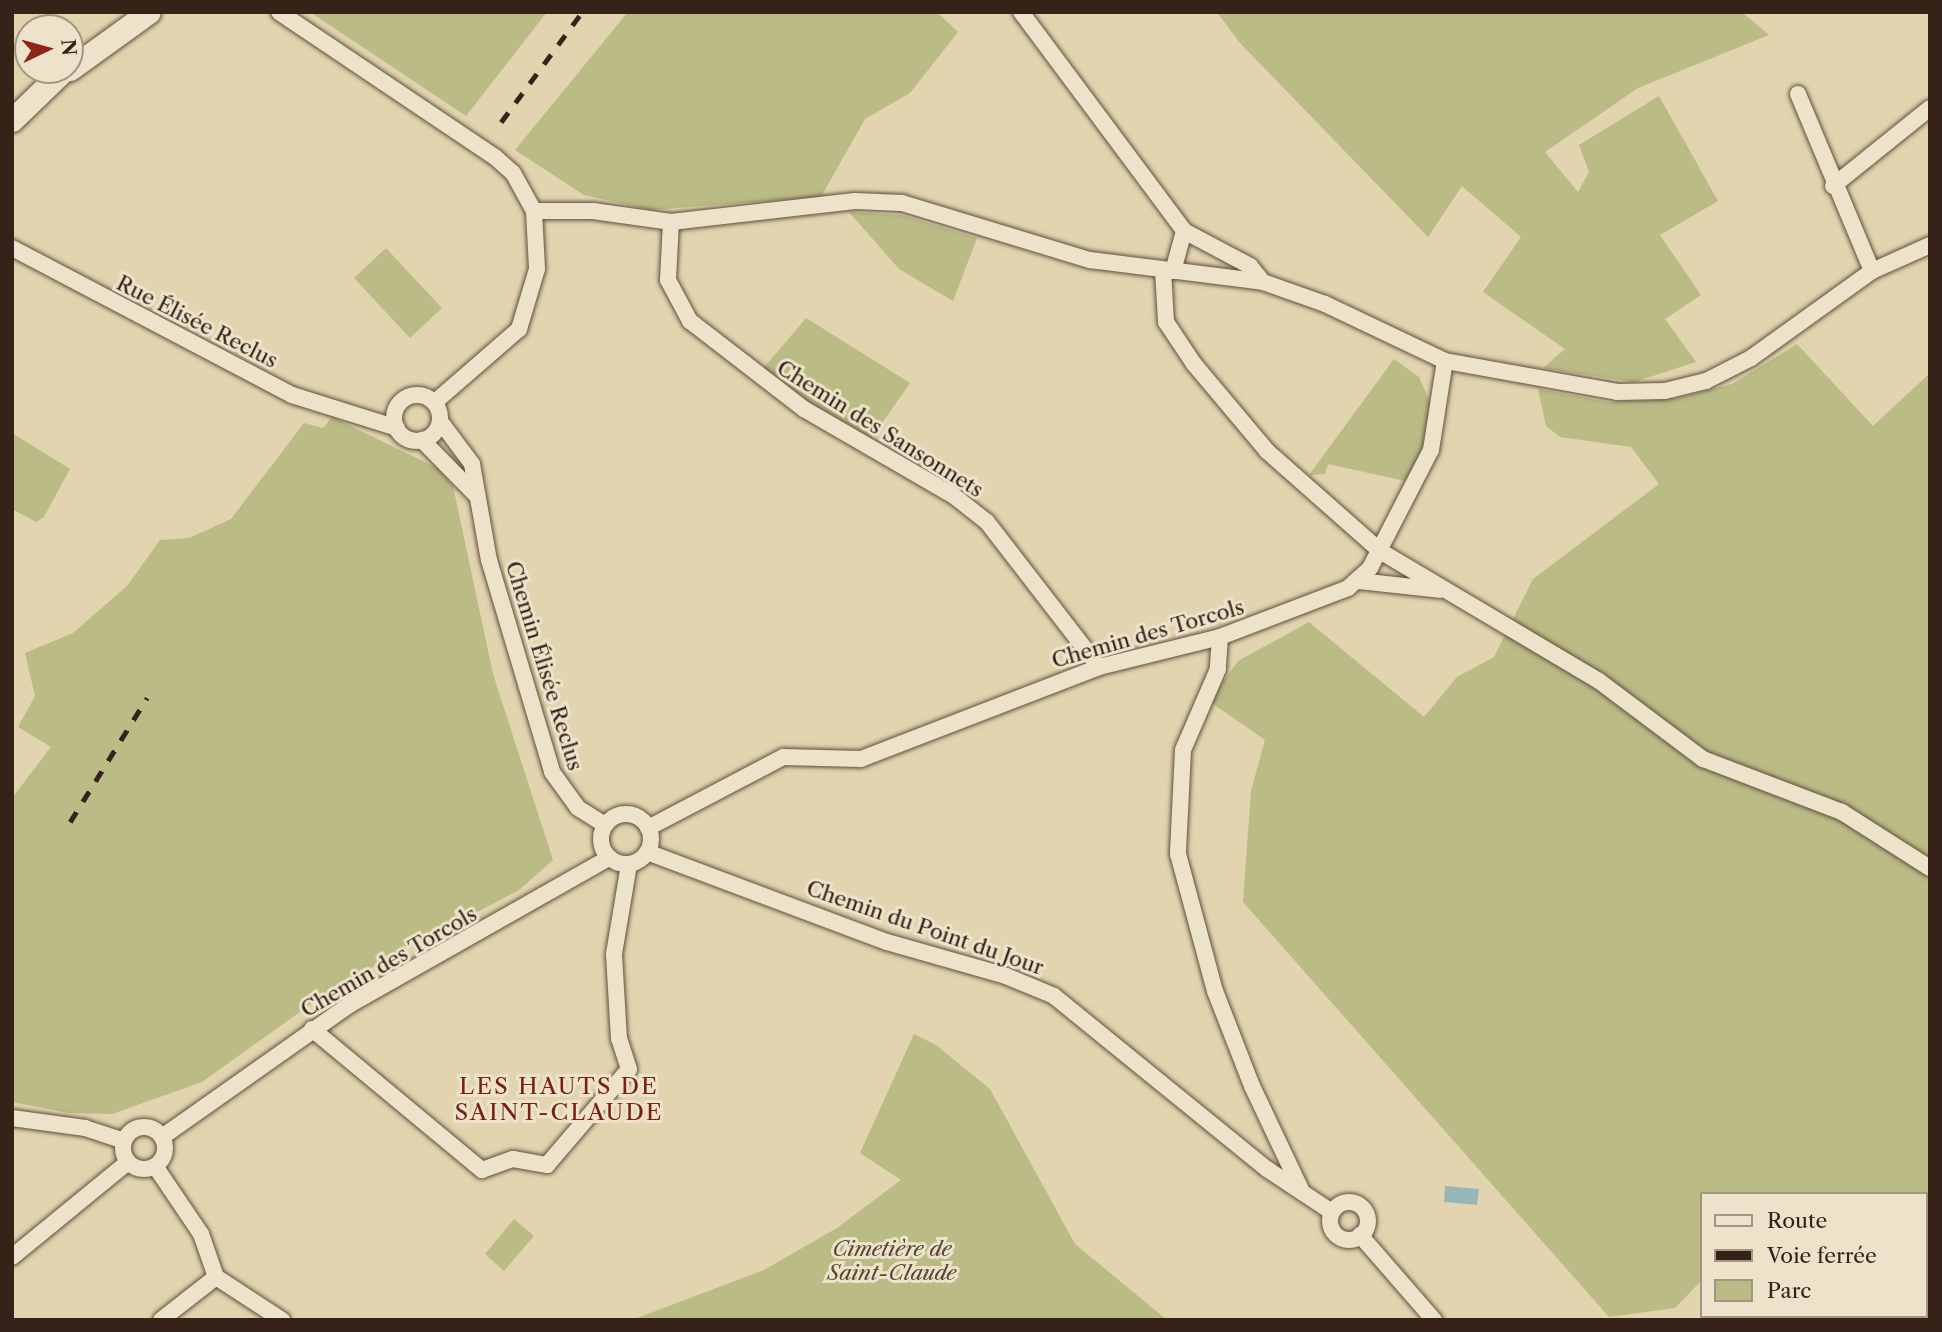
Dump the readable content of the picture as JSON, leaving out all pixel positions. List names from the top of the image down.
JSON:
{
  "streets": {
    "street": [
      "Rue Élisée Reclus",
      "Chemin des Sansonnets",
      "Chemin des Torcols",
      "Chemin Élisée Reclus",
      "Chemin du Point du Jour"
    ]
  },
  "crossings": [
    ["Rue Élisée Reclus", "Chemin Élisée Reclus"],
    ["Chemin des Sansonnets", "Chemin des Torcols"],
    ["Chemin des Torcols", "Chemin Élisée Reclus"],
    ["Chemin des Torcols", "Chemin du Point du Jour"],
    ["Chemin Élisée Reclus", "Chemin du Point du Jour"]
  ],
  "districts": ["LES HAUTS DE SAINT-CLAUDE"],
  "parks": ["Cimetière de Saint-Claude"],
  "legend": ["Route", "Voie ferrée", "Parc"],
  "north": "right"
}
